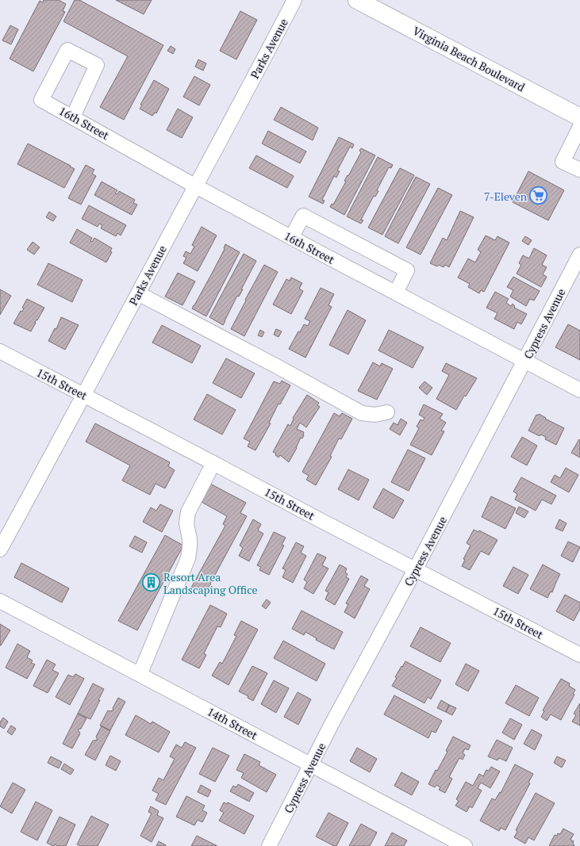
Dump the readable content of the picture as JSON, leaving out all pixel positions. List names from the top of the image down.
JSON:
{
  "streets": {
    "main road": ["Virginia Beach Boulevard"],
    "street": [
      "Parks Avenue",
      "16th Street",
      "Cypress Avenue",
      "15th Street",
      "14th Street"
    ]
  },
  "crossings": [
    ["Parks Avenue", "16th Street"],
    ["Parks Avenue", "15th Street"],
    ["16th Street", "Cypress Avenue"],
    ["Cypress Avenue", "15th Street"],
    ["Cypress Avenue", "14th Street"]
  ],
  "places": {
    "supermarket": ["7-Eleven"],
    "building": ["Resort Area Landscaping Office"]
  }
}
